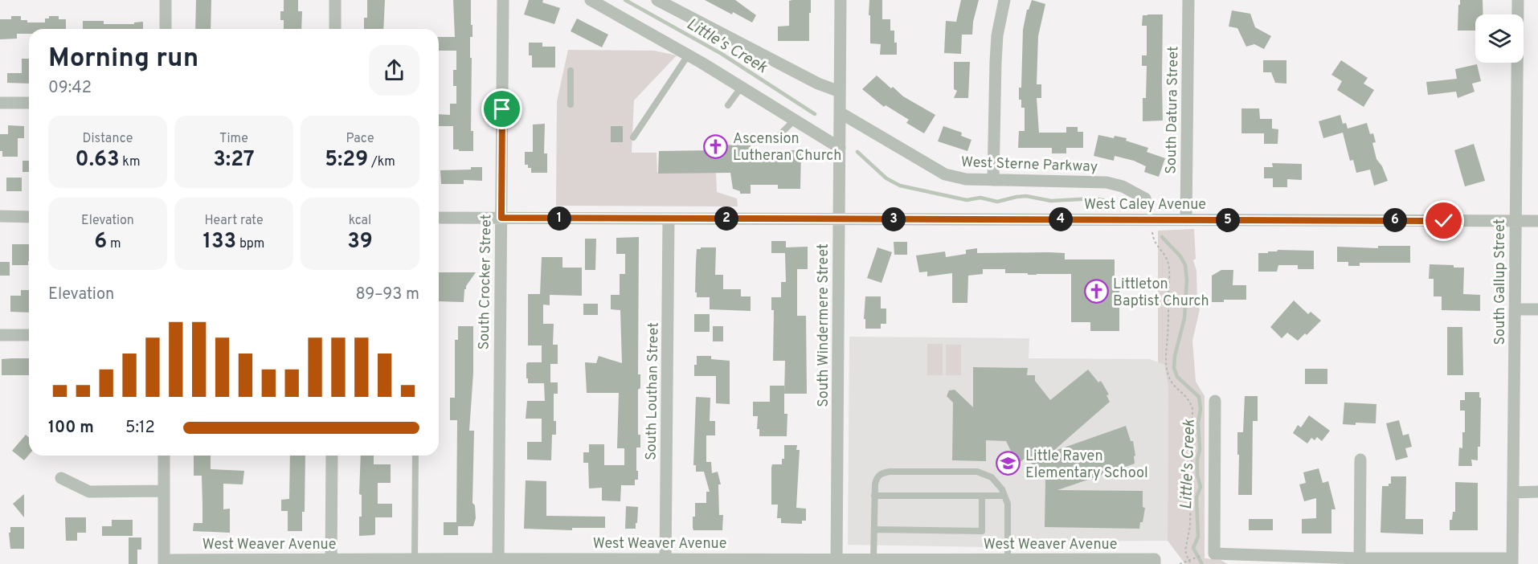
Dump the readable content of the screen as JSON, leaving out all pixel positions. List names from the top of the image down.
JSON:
{
  "streets": {
    "street": [
      "South Datura Street",
      "West Sterne Parkway",
      "West Caley Avenue",
      "South Crocker Street",
      "South Gallup Street",
      "South Windermere Street",
      "South Louthan Street",
      "West Weaver Avenue"
    ]
  },
  "crossings": [
    ["South Datura Street", "West Caley Avenue"],
    ["West Sterne Parkway", "South Windermere Street"],
    ["West Caley Avenue", "South Crocker Street"],
    ["West Caley Avenue", "South Gallup Street"],
    ["West Caley Avenue", "South Windermere Street"],
    ["West Caley Avenue", "South Louthan Street"],
    ["South Crocker Street", "West Weaver Avenue"],
    ["South Windermere Street", "West Weaver Avenue"],
    ["South Louthan Street", "West Weaver Avenue"]
  ],
  "water": ["Little's Creek"],
  "places": {
    "church": ["Ascension Lutheran Church", "Littleton Baptist Church"],
    "school or university": ["Little Raven Elementary School"]
  },
  "page": {
    "heading": ["Morning run", "09:42"],
    "stats": [
      ["Distance", "0.63 km"],
      ["Time", "3:27"],
      ["Pace", "5:29 /km"],
      ["Elevation", "6 m"],
      ["Heart rate", "133 bpm"],
      ["kcal", "39"]
    ],
    "pins": [
      "1",
      "2",
      "3",
      "4",
      "5",
      "6"
    ],
    "chart": ["Elevation", "89–93 m"],
    "list": [
      {
        "name": "100 m",
        "note": "5:12"
      }
    ]
  }
}
